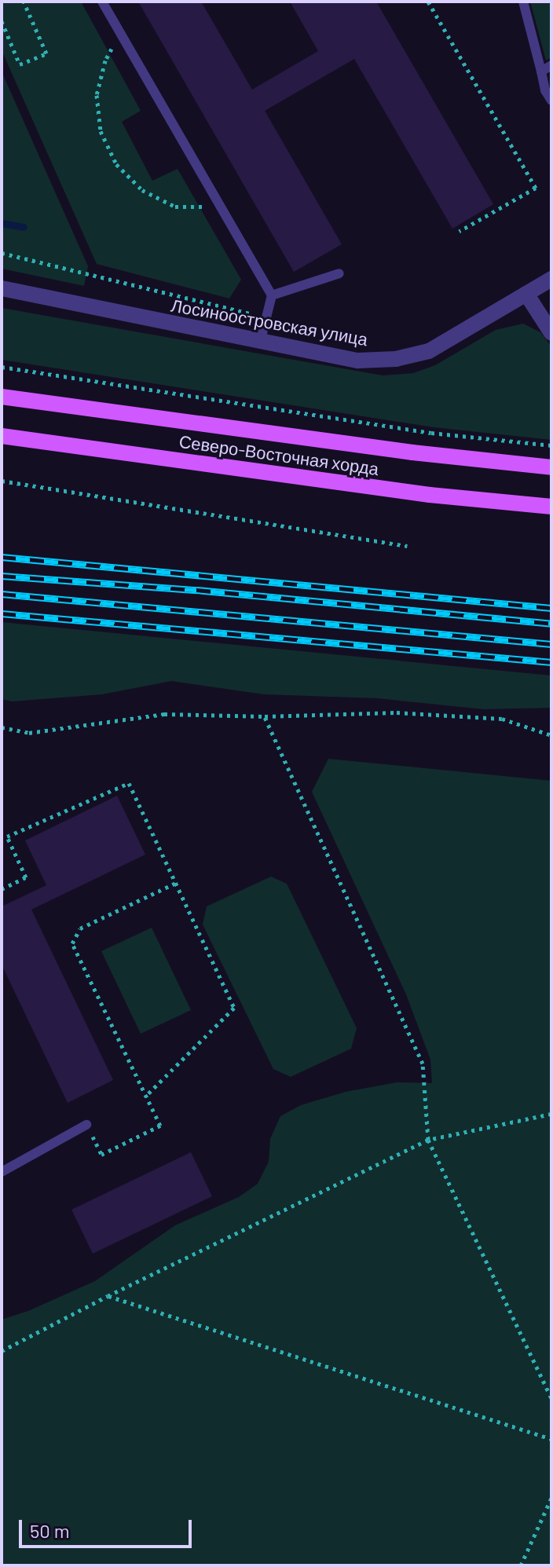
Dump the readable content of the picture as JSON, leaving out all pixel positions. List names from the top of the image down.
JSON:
{
  "streets": {
    "main road": ["Северо-Восточная хорда"],
    "street": ["Лосиноостровская улица"]
  },
  "scale_bar": "50 m"
}
